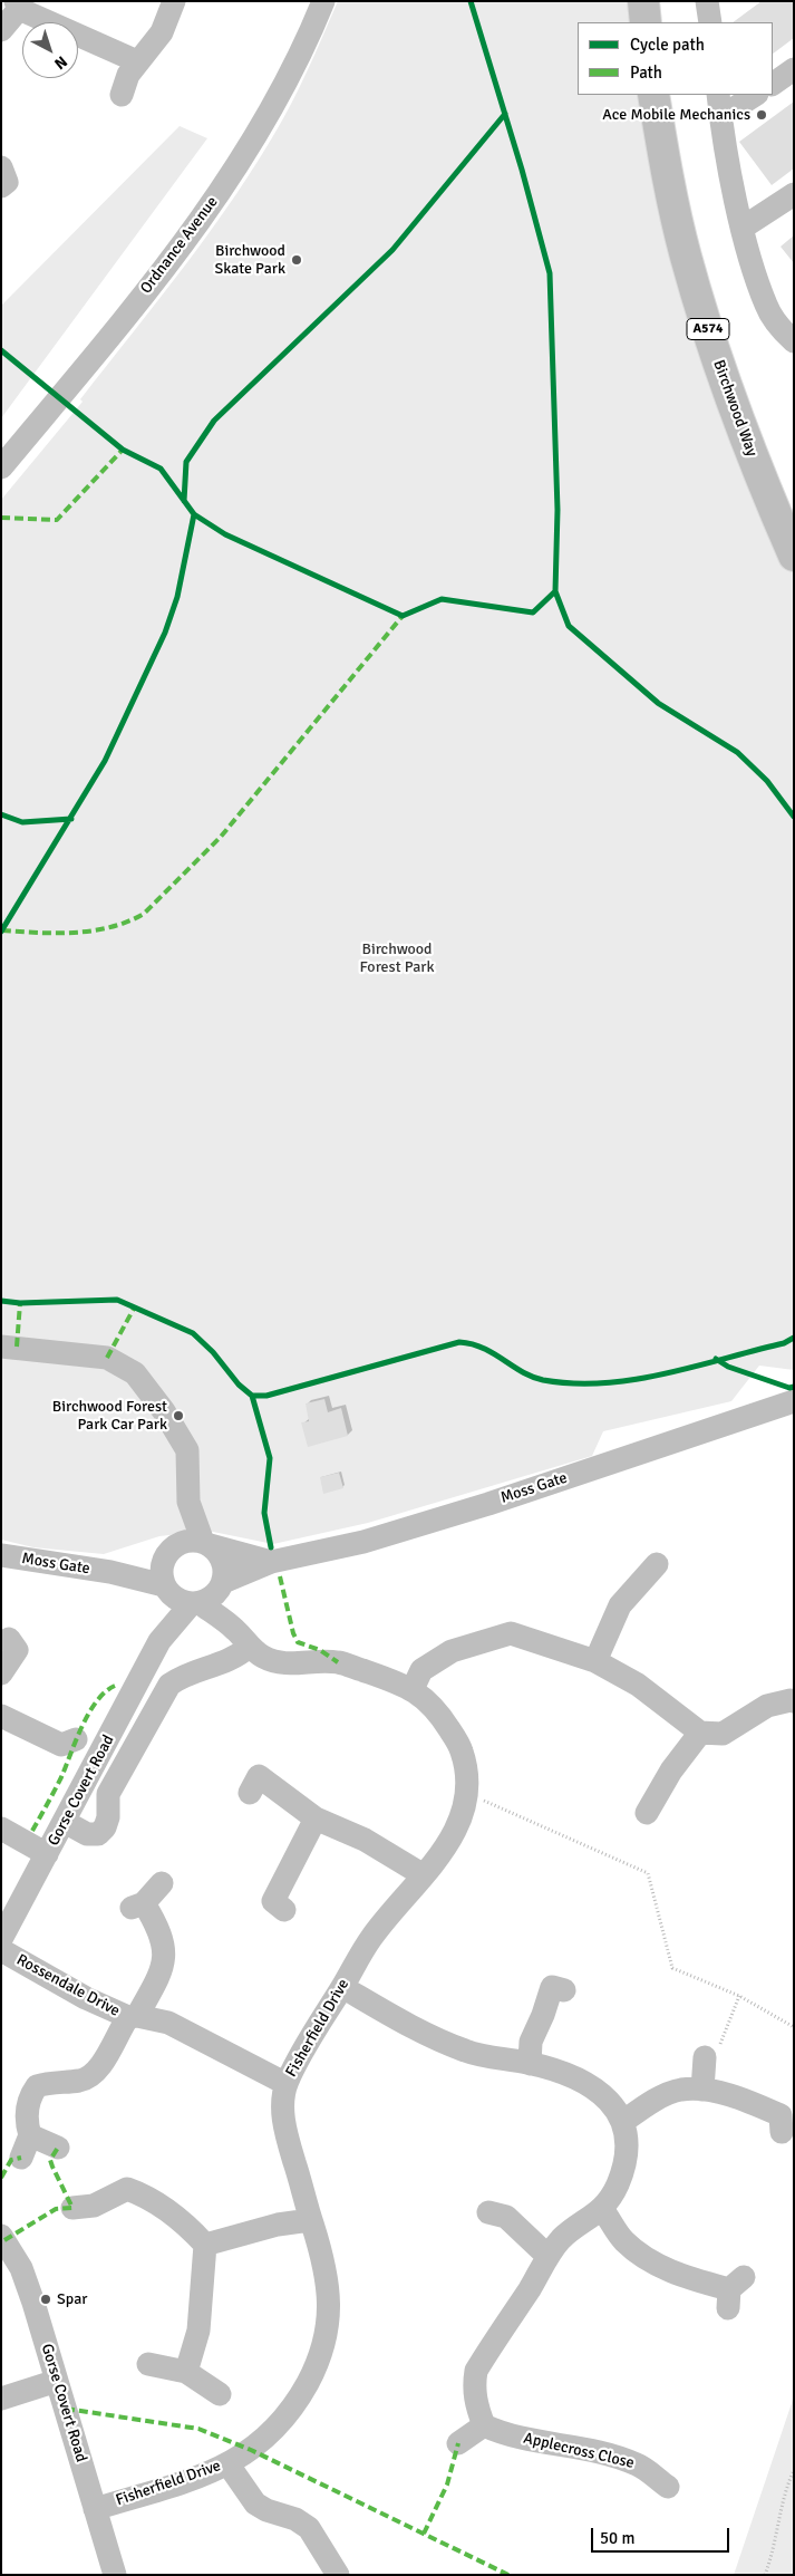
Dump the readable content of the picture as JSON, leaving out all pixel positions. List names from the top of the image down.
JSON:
{
  "streets": {
    "main road": ["A574", "Birchwood Way"],
    "street": [
      "Ordnance Avenue",
      "Moss Gate",
      "Gorse Covert Road",
      "Rossendale Drive",
      "Fisherfield Drive",
      "Applecross Close"
    ]
  },
  "crossings": [
    ["Moss Gate", "Gorse Covert Road"],
    ["Moss Gate", "Fisherfield Drive"],
    ["Gorse Covert Road", "Fisherfield Drive"],
    ["Rossendale Drive", "Fisherfield Drive"]
  ],
  "parks": ["Birchwood Forest Park"],
  "places": [
    "Ace Mobile Mechanics",
    "Birchwood Skate Park",
    "Birchwood Forest Park Car Park",
    "Spar"
  ],
  "legend": ["Cycle path", "Path"],
  "scale_bar": "50 m",
  "north": "bottom right"
}
